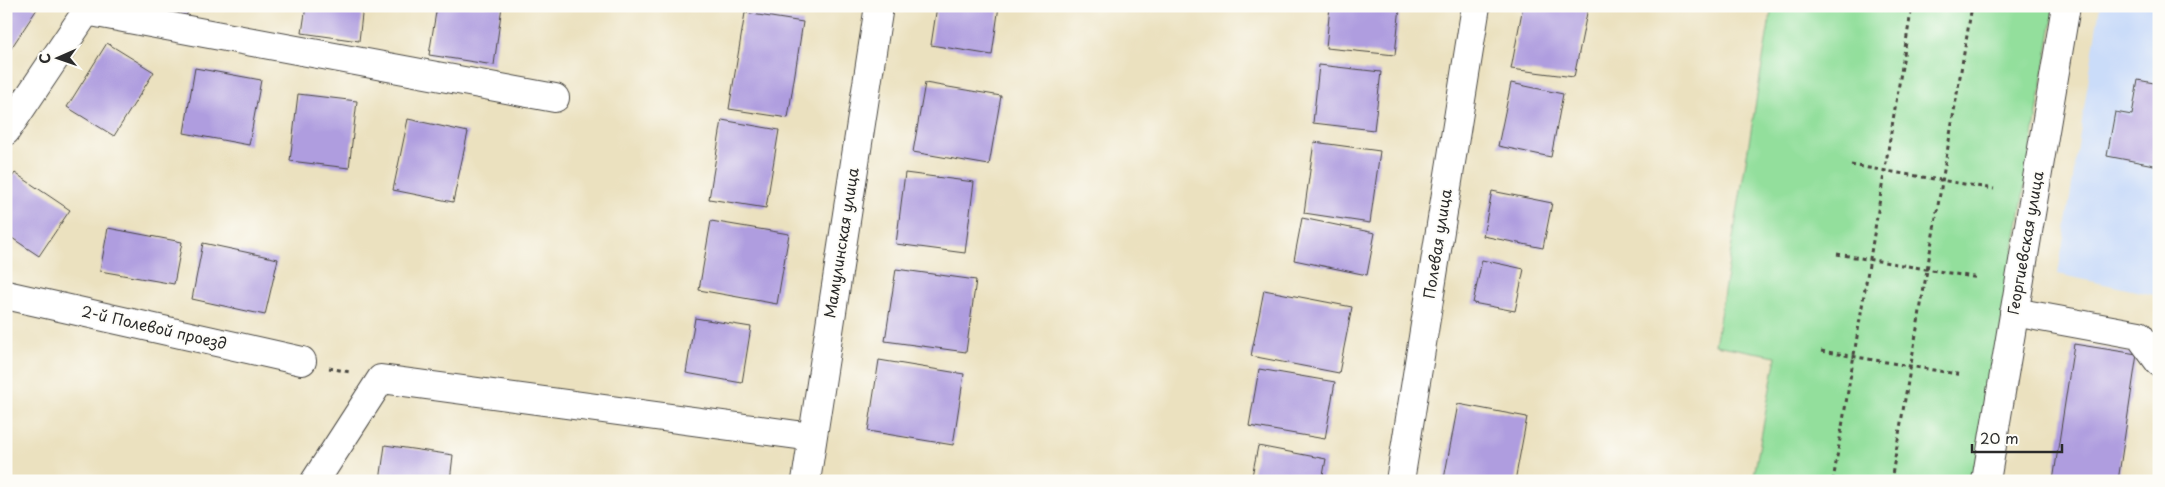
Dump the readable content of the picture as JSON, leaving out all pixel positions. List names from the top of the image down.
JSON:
{
  "streets": {
    "street": [
      "Мамулинская улица",
      "Георгиевская улица",
      "Полевая улица",
      "2-й Полевой проезд"
    ]
  },
  "scale_bar": "20 m",
  "north": "left"
}
